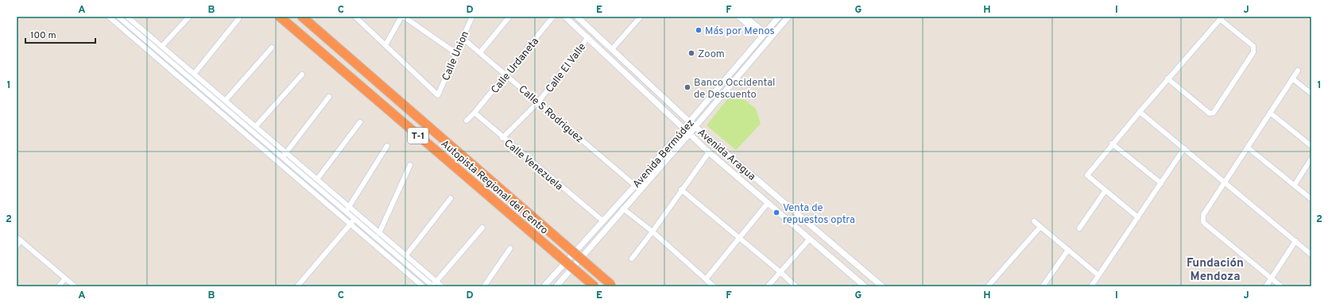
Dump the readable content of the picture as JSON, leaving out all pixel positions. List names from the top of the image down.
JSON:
{
  "streets": {
    "highway": ["T-1", "Autopista Regional del Centro"],
    "street": [
      "Calle Union",
      "Calle Urdaneta",
      "Calle El Valle",
      "Calle S Rodriguez",
      "Avenida Bermúdez",
      "Avenida Aragua",
      "Calle Venezuela"
    ]
  },
  "crossings": [
    ["Calle Union", "Calle S Rodriguez"],
    ["Calle Urdaneta", "Calle S Rodriguez"],
    ["Calle Urdaneta", "Calle Venezuela"],
    ["Calle El Valle", "Calle S Rodriguez"],
    ["Calle El Valle", "Avenida Aragua"],
    ["Calle El Valle", "Calle Venezuela"],
    ["Calle S Rodriguez", "Avenida Bermúdez"],
    ["Avenida Bermúdez", "Avenida Aragua"],
    ["Avenida Bermúdez", "Calle Venezuela"]
  ],
  "districts": ["Fundación Mendoza"],
  "places": [
    "Más por Menos",
    "Zoom",
    "Banco Occidental de Descuento",
    "Venta de repuestos optra"
  ],
  "scale_bar": "100 m",
  "grid": {
    "columns": [
      "A",
      "B",
      "C",
      "D",
      "E",
      "F",
      "G",
      "H",
      "I",
      "J"
    ],
    "rows": ["1", "2"]
  }
}
